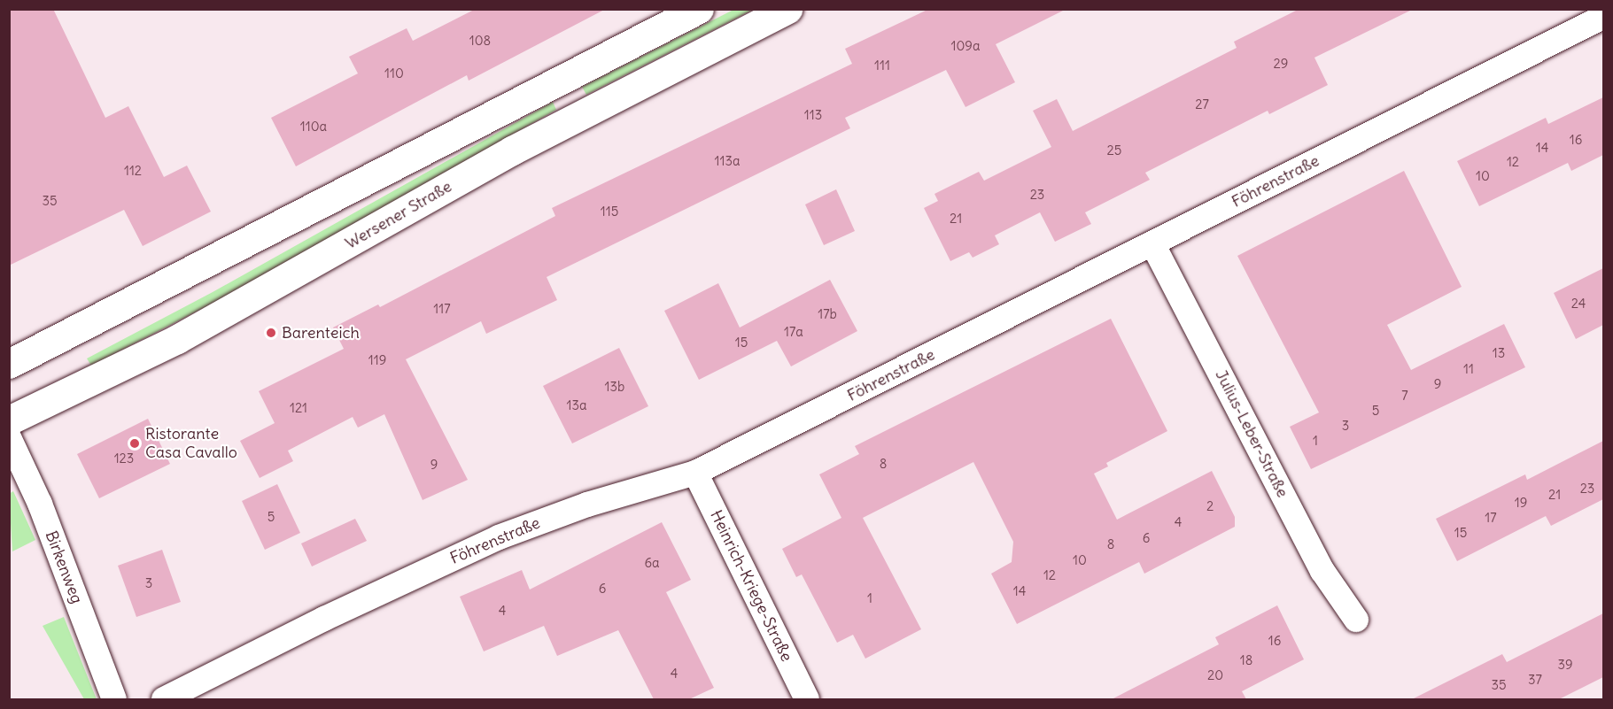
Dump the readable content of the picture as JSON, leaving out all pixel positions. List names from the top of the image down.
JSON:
{
  "streets": {
    "main road": ["Wersener Straße"],
    "street": [
      "Föhrenstraße",
      "Julius-Leber-Straße",
      "Birkenweg",
      "Heinrich-Kriege-Straße"
    ]
  },
  "crossings": [
    ["Föhrenstraße", "Julius-Leber-Straße"],
    ["Föhrenstraße", "Heinrich-Kriege-Straße"]
  ],
  "places": ["Barenteich", "Ristorante Casa Cavallo"],
  "house_numbers": [
    "108",
    "109a",
    "29",
    "111",
    "110",
    "27",
    "113",
    "110a",
    "16",
    "14",
    "25",
    "113a",
    "12",
    "112",
    "10",
    "23",
    "35",
    "115",
    "21",
    "24",
    "117",
    "17b",
    "17a",
    "15",
    "13",
    "119",
    "11",
    "9",
    "13b",
    "7",
    "13a",
    "121",
    "5",
    "3",
    "1",
    "123",
    "8",
    "9",
    "23",
    "21",
    "19",
    "2",
    "5",
    "17",
    "4",
    "15",
    "6",
    "8",
    "10",
    "6a",
    "12",
    "3",
    "6",
    "14",
    "1",
    "4",
    "16",
    "18",
    "39",
    "4",
    "20",
    "37",
    "35"
  ]
}
